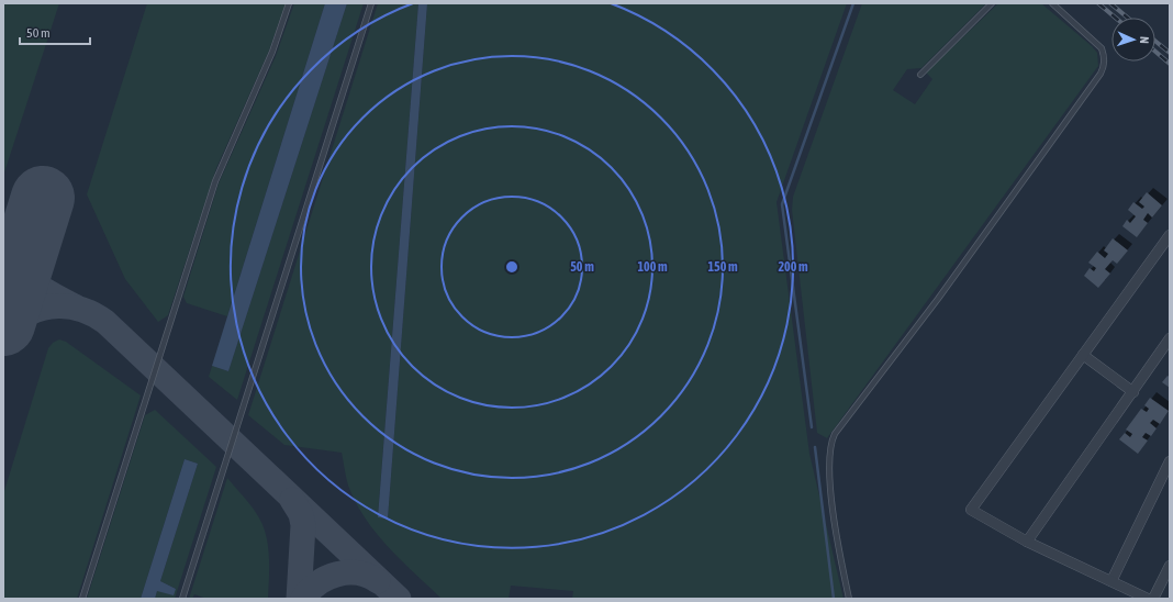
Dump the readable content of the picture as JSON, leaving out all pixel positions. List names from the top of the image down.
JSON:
{
  "scale_bar": "50 m",
  "north": "right",
  "rings": [
    "50 m",
    "100 m",
    "150 m",
    "200 m"
  ]
}
